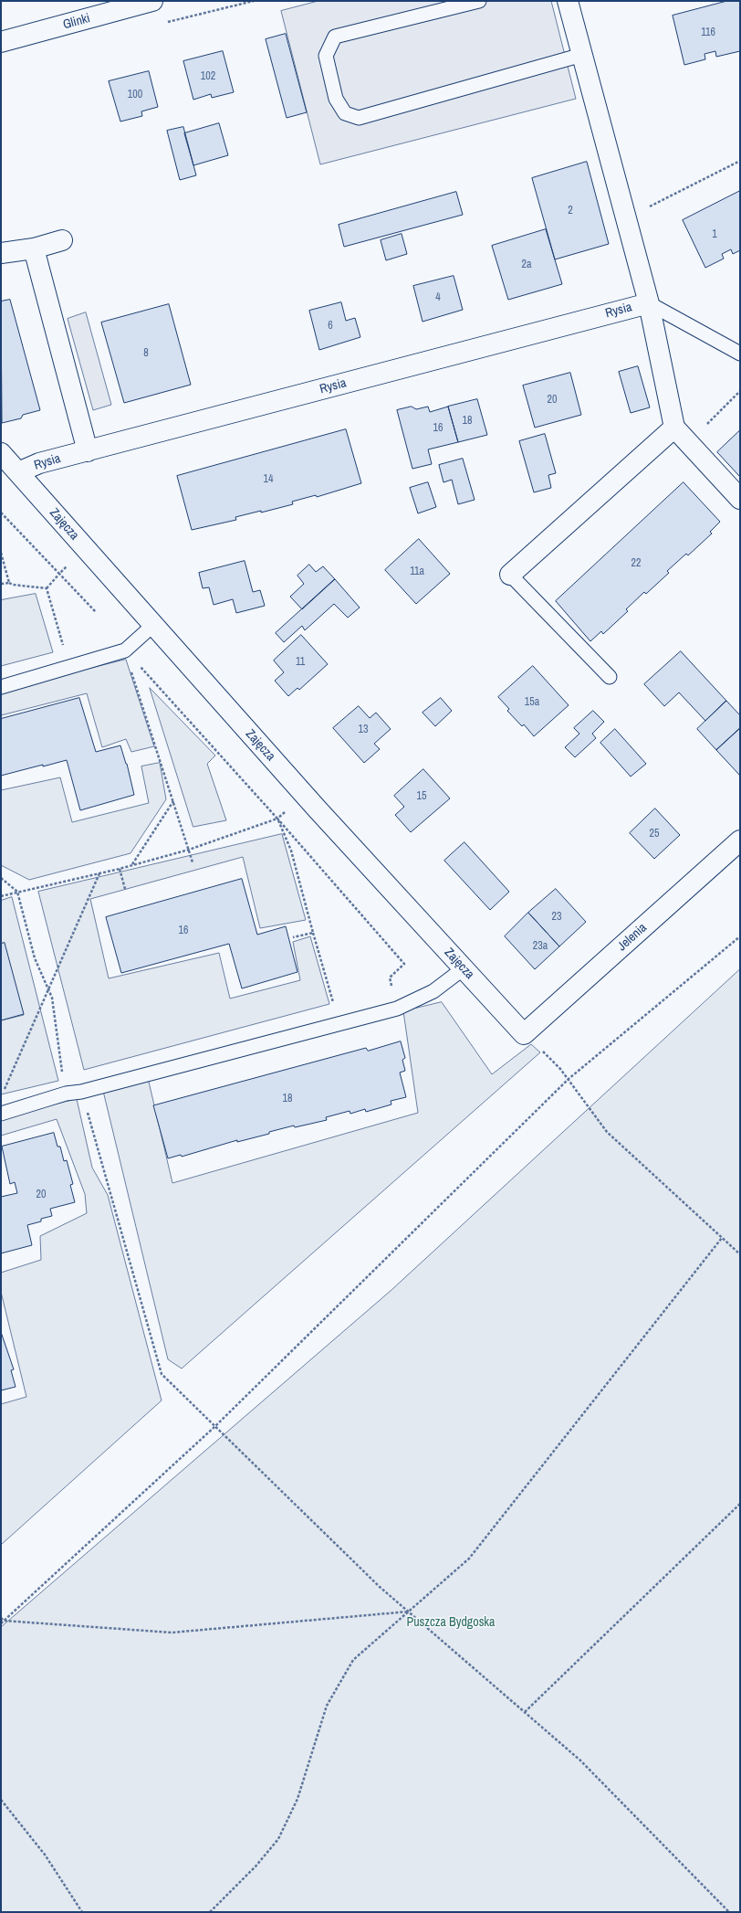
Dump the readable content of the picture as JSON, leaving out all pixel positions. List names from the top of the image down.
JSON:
{
  "streets": {
    "street": [
      "Glinki",
      "Rysia",
      "Zajęcza",
      "Jelenia"
    ]
  },
  "crossings": [
    ["Rysia", "Zajęcza"],
    ["Zajęcza", "Jelenia"]
  ],
  "parks": ["Puszcza Bydgoska"],
  "house_numbers": [
    "116",
    "102",
    "100",
    "2",
    "1",
    "2a",
    "4",
    "6",
    "8",
    "20",
    "18",
    "16",
    "14",
    "22",
    "11a",
    "11",
    "15a",
    "13",
    "15",
    "25",
    "23",
    "16",
    "23a",
    "18",
    "20"
  ]
}
